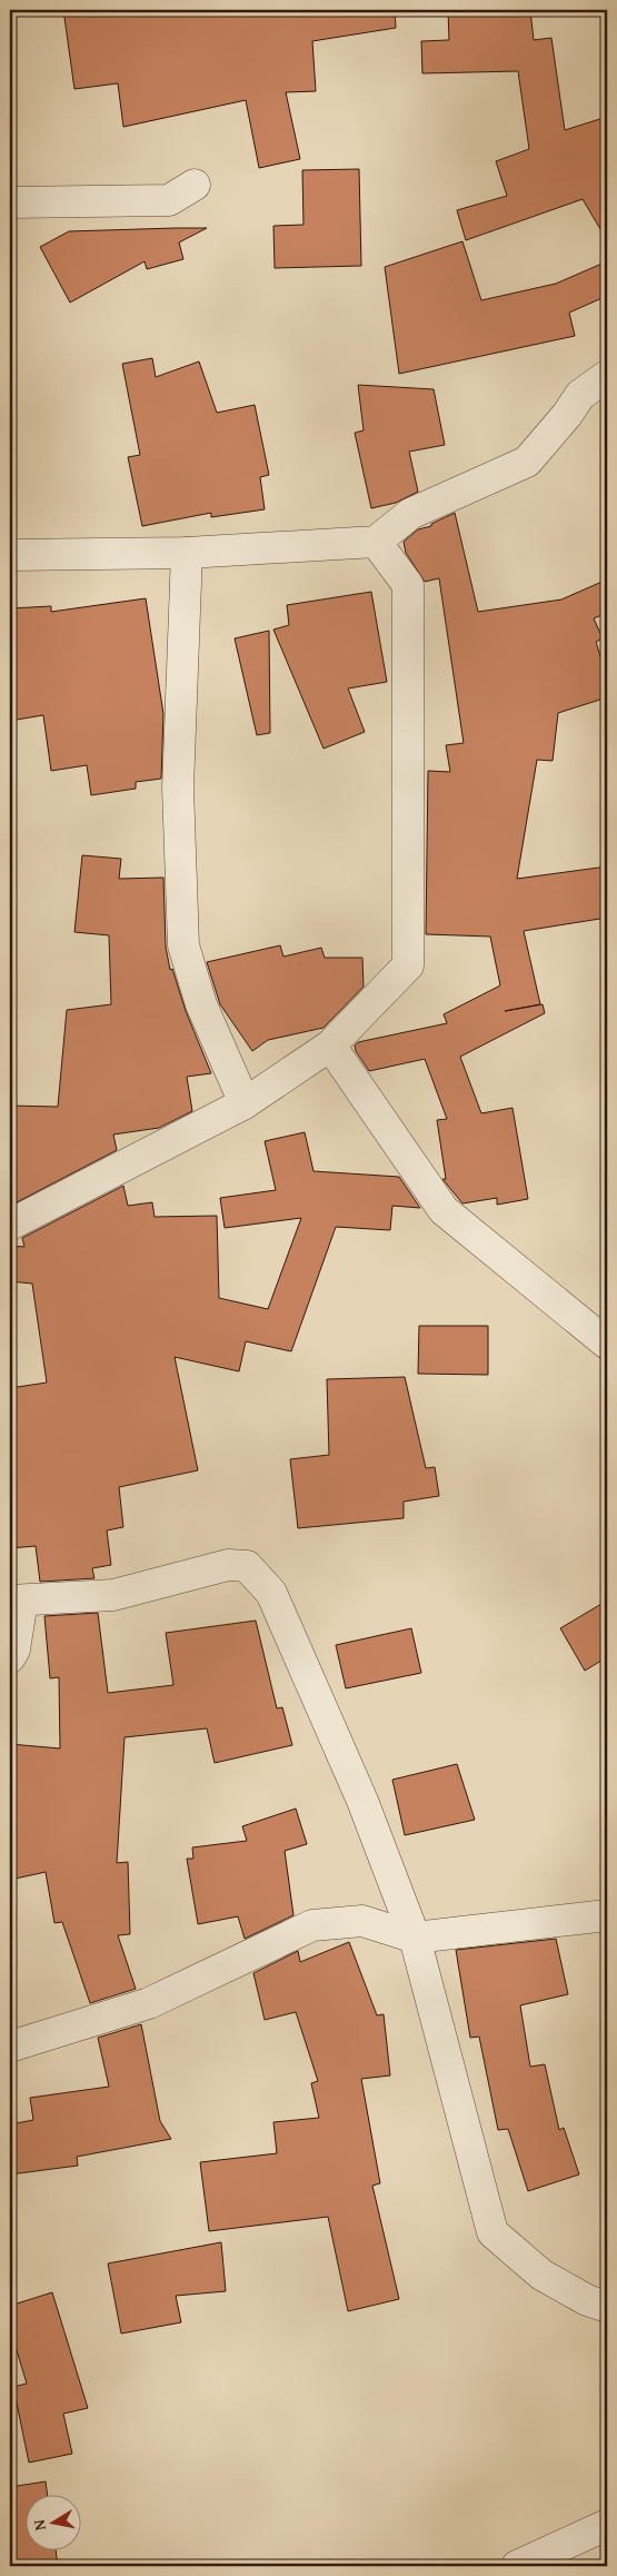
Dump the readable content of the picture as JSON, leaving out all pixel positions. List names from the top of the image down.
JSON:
{
  "north": "left"
}
